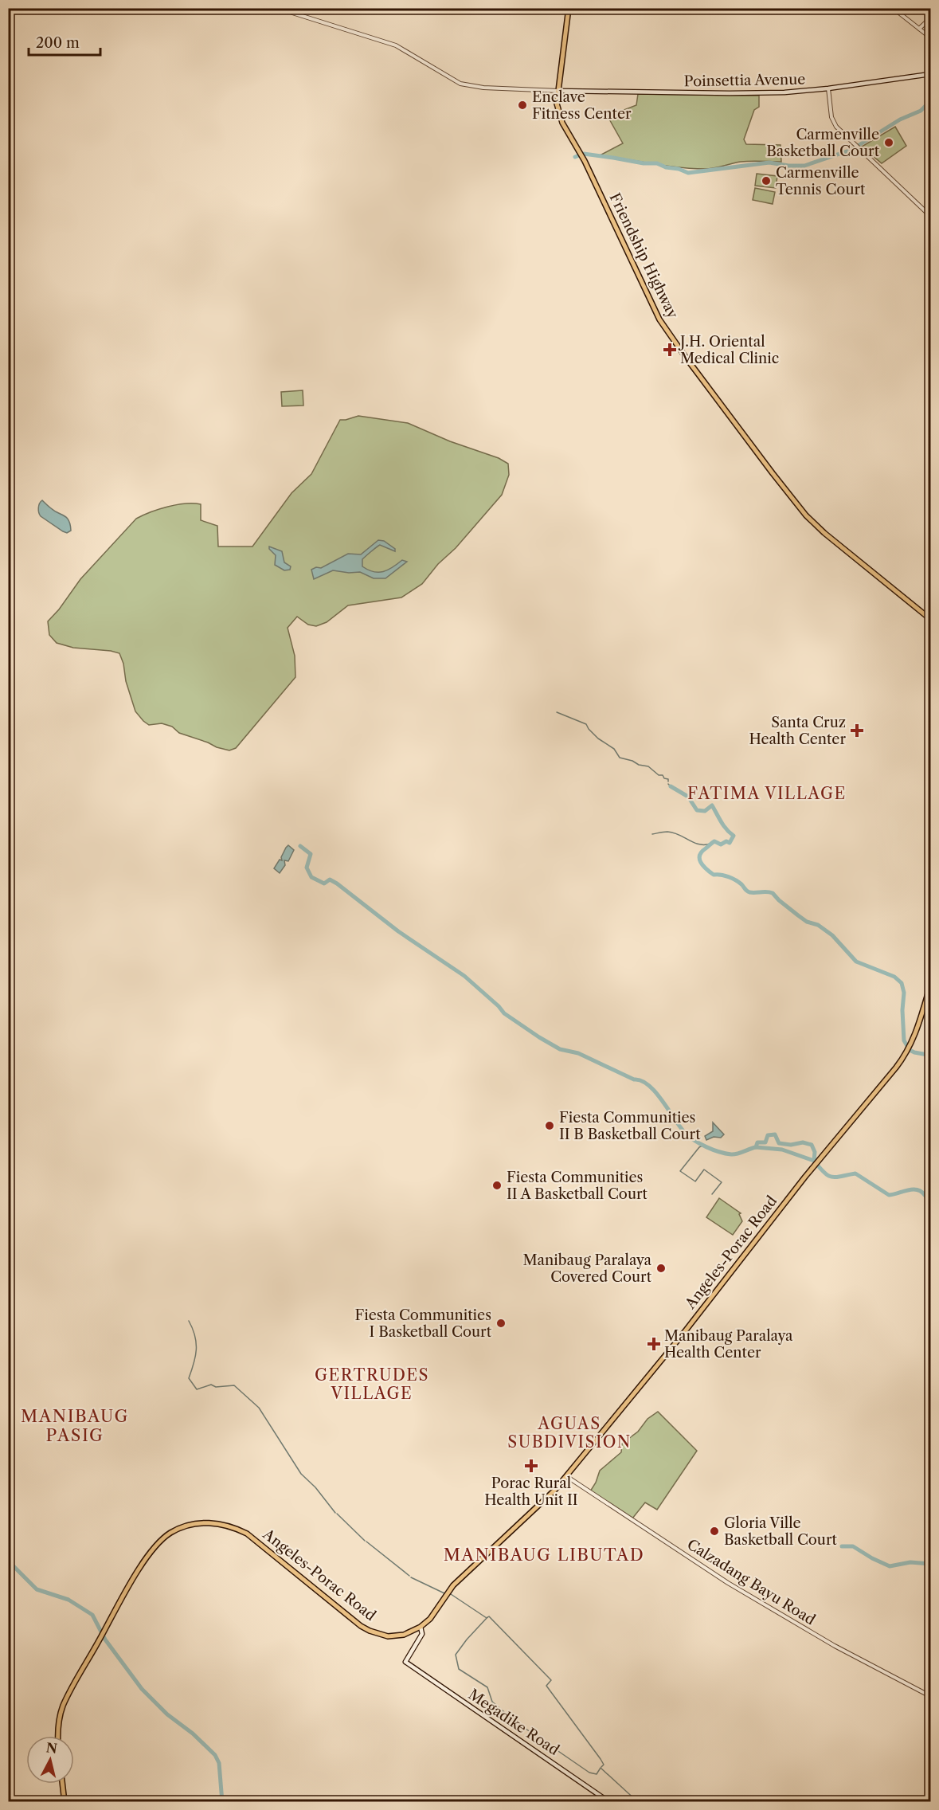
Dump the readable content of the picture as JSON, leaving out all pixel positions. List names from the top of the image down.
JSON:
{
  "streets": {
    "main road": [
      "Poinsettia Avenue",
      "Friendship Highway",
      "Angeles-Porac Road",
      "Megadike Road"
    ],
    "street": ["Calzadang Bayu Road"]
  },
  "crossings": [
    ["Poinsettia Avenue", "Friendship Highway"],
    ["Angeles-Porac Road", "Calzadang Bayu Road"],
    ["Angeles-Porac Road", "Megadike Road"]
  ],
  "districts": [
    "FATIMA VILLAGE",
    "GERTRUDES VILLAGE",
    "MANIBAUG PASIG",
    "AGUAS SUBDIVISION",
    "MANIBAUG LIBUTAD"
  ],
  "places": {
    "other": [
      "Enclave Fitness Center",
      "Carmenville Basketball Court",
      "Carmenville Tennis Court",
      "Fiesta Communities II B Basketball Court",
      "Fiesta Communities II A Basketball Court",
      "Manibaug Paralaya Covered Court",
      "Fiesta Communities I Basketball Court",
      "Gloria Ville Basketball Court"
    ],
    "health": [
      "J.H. Oriental Medical Clinic",
      "Santa Cruz Health Center",
      "Manibaug Paralaya Health Center",
      "Porac Rural Health Unit II"
    ]
  },
  "scale_bar": "200 m",
  "north": "top"
}
